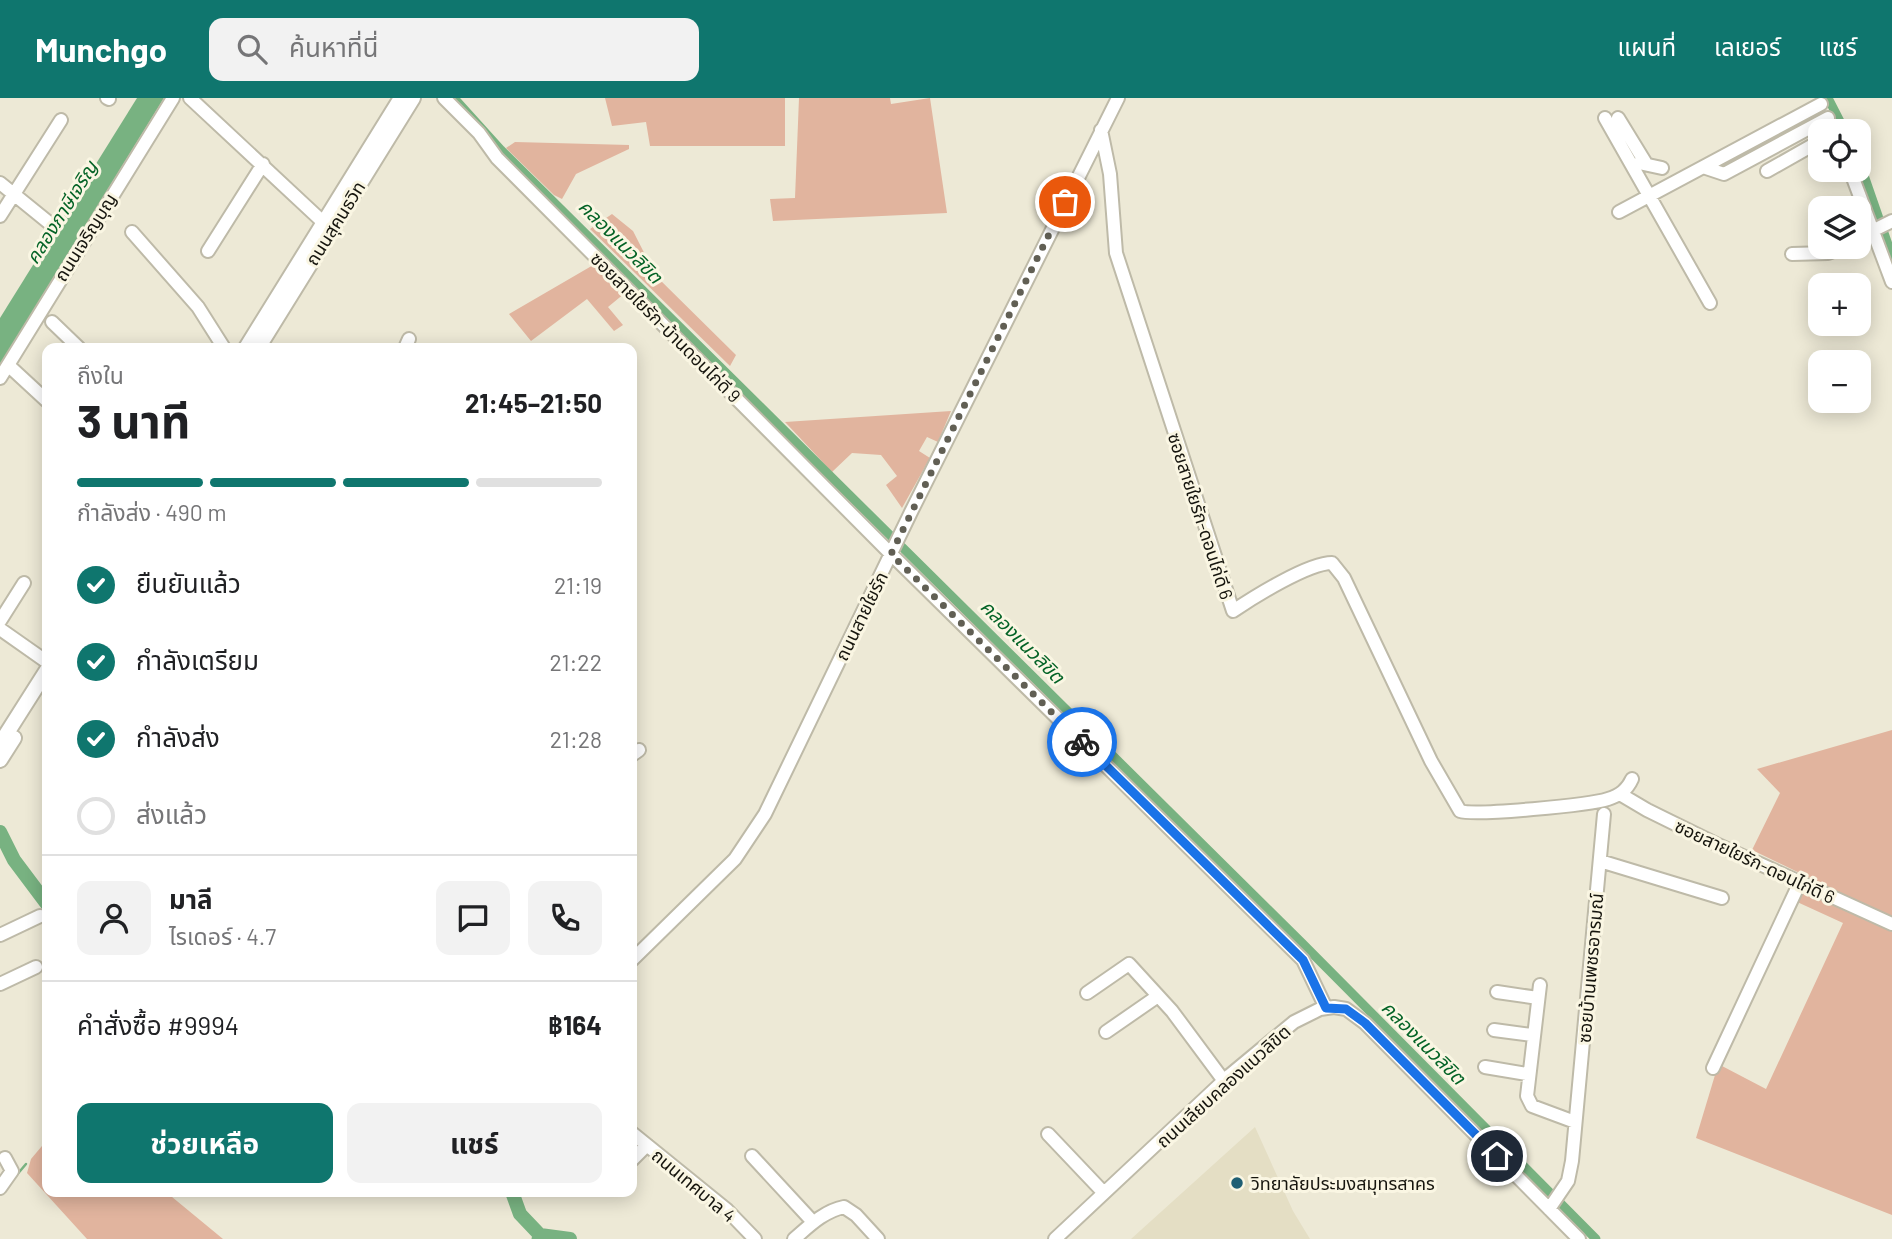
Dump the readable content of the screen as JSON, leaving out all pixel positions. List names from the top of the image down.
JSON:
{
  "streets": {
    "main road": ["ถนนสุคนธวิท"],
    "street": [
      "ถนนเจริญบุญ",
      "ซอยสายใยรัก-บ้านดอนไก่ดี 9",
      "ซอยสายใยรัก-ดอนไก่ดี 6",
      "ถนนสายใยรัก",
      "ซอยบ้านเพชรอารมณ์",
      "ถนนเลียบคลองแนวลิขิต",
      "ถนนเทศบาล 4"
    ]
  },
  "crossings": [
    ["ซอยสายใยรัก-บ้านดอนไก่ดี 9", "ถนนสายใยรัก"],
    ["ซอยสายใยรัก-บ้านดอนไก่ดี 9", "ถนนเลียบคลองแนวลิขิต"],
    ["ซอยสายใยรัก-ดอนไก่ดี 6", "ถนนสายใยรัก"]
  ],
  "water": ["คลองภาษีเจริญ", "คลองแนวลิขิต"],
  "places": ["วิทยาลัยประมงสมุทรสาคร"],
  "page": {
    "header": "Munchgo",
    "search": "ค้นหาที่นี่",
    "nav": ["แผนที่", "เลเยอร์", "แชร์"],
    "map_buttons": ["+", "−"],
    "heading": ["3 นาที", "ถึงใน", "21:45–21:50"],
    "panel": [
      "มาลี",
      "ไรเดอร์ · 4.7",
      "คำสั่งซื้อ #9994",
      "฿164"
    ],
    "bar": "กำลังส่ง · 490 m",
    "list": [
      ["ยืนยันแล้ว", "21:19"],
      ["กำลังเตรียม", "21:22"],
      ["กำลังส่ง", "21:28"],
      "ส่งแล้ว"
    ],
    "buttons": ["ช่วยเหลือ", "แชร์"]
  }
}
